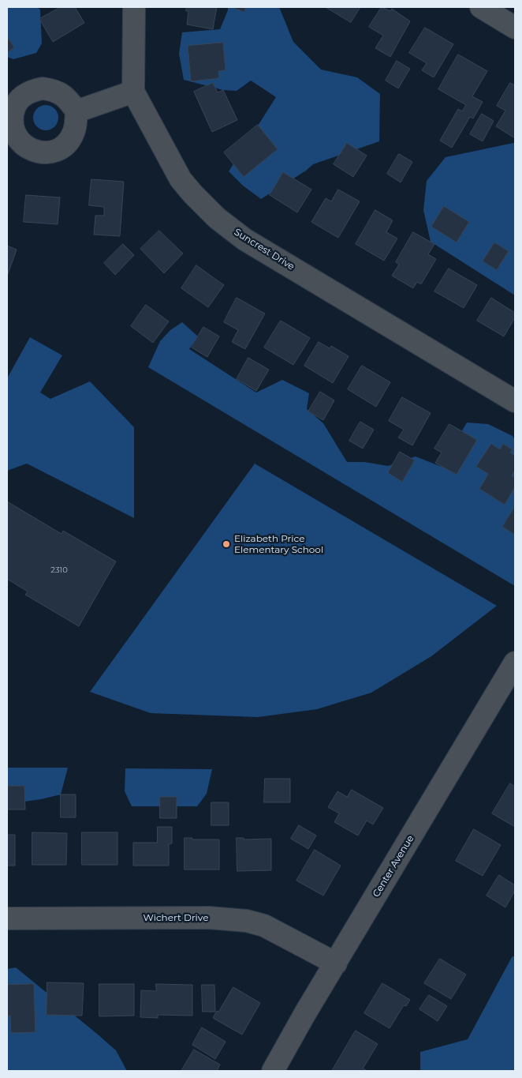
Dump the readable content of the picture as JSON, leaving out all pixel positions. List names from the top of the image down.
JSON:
{
  "streets": {
    "street": ["Suncrest Drive", "Center Avenue", "Wichert Drive"]
  },
  "crossings": [
    ["Center Avenue", "Wichert Drive"]
  ],
  "places": ["Elizabeth Price Elementary School"],
  "house_numbers": ["2310"]
}
